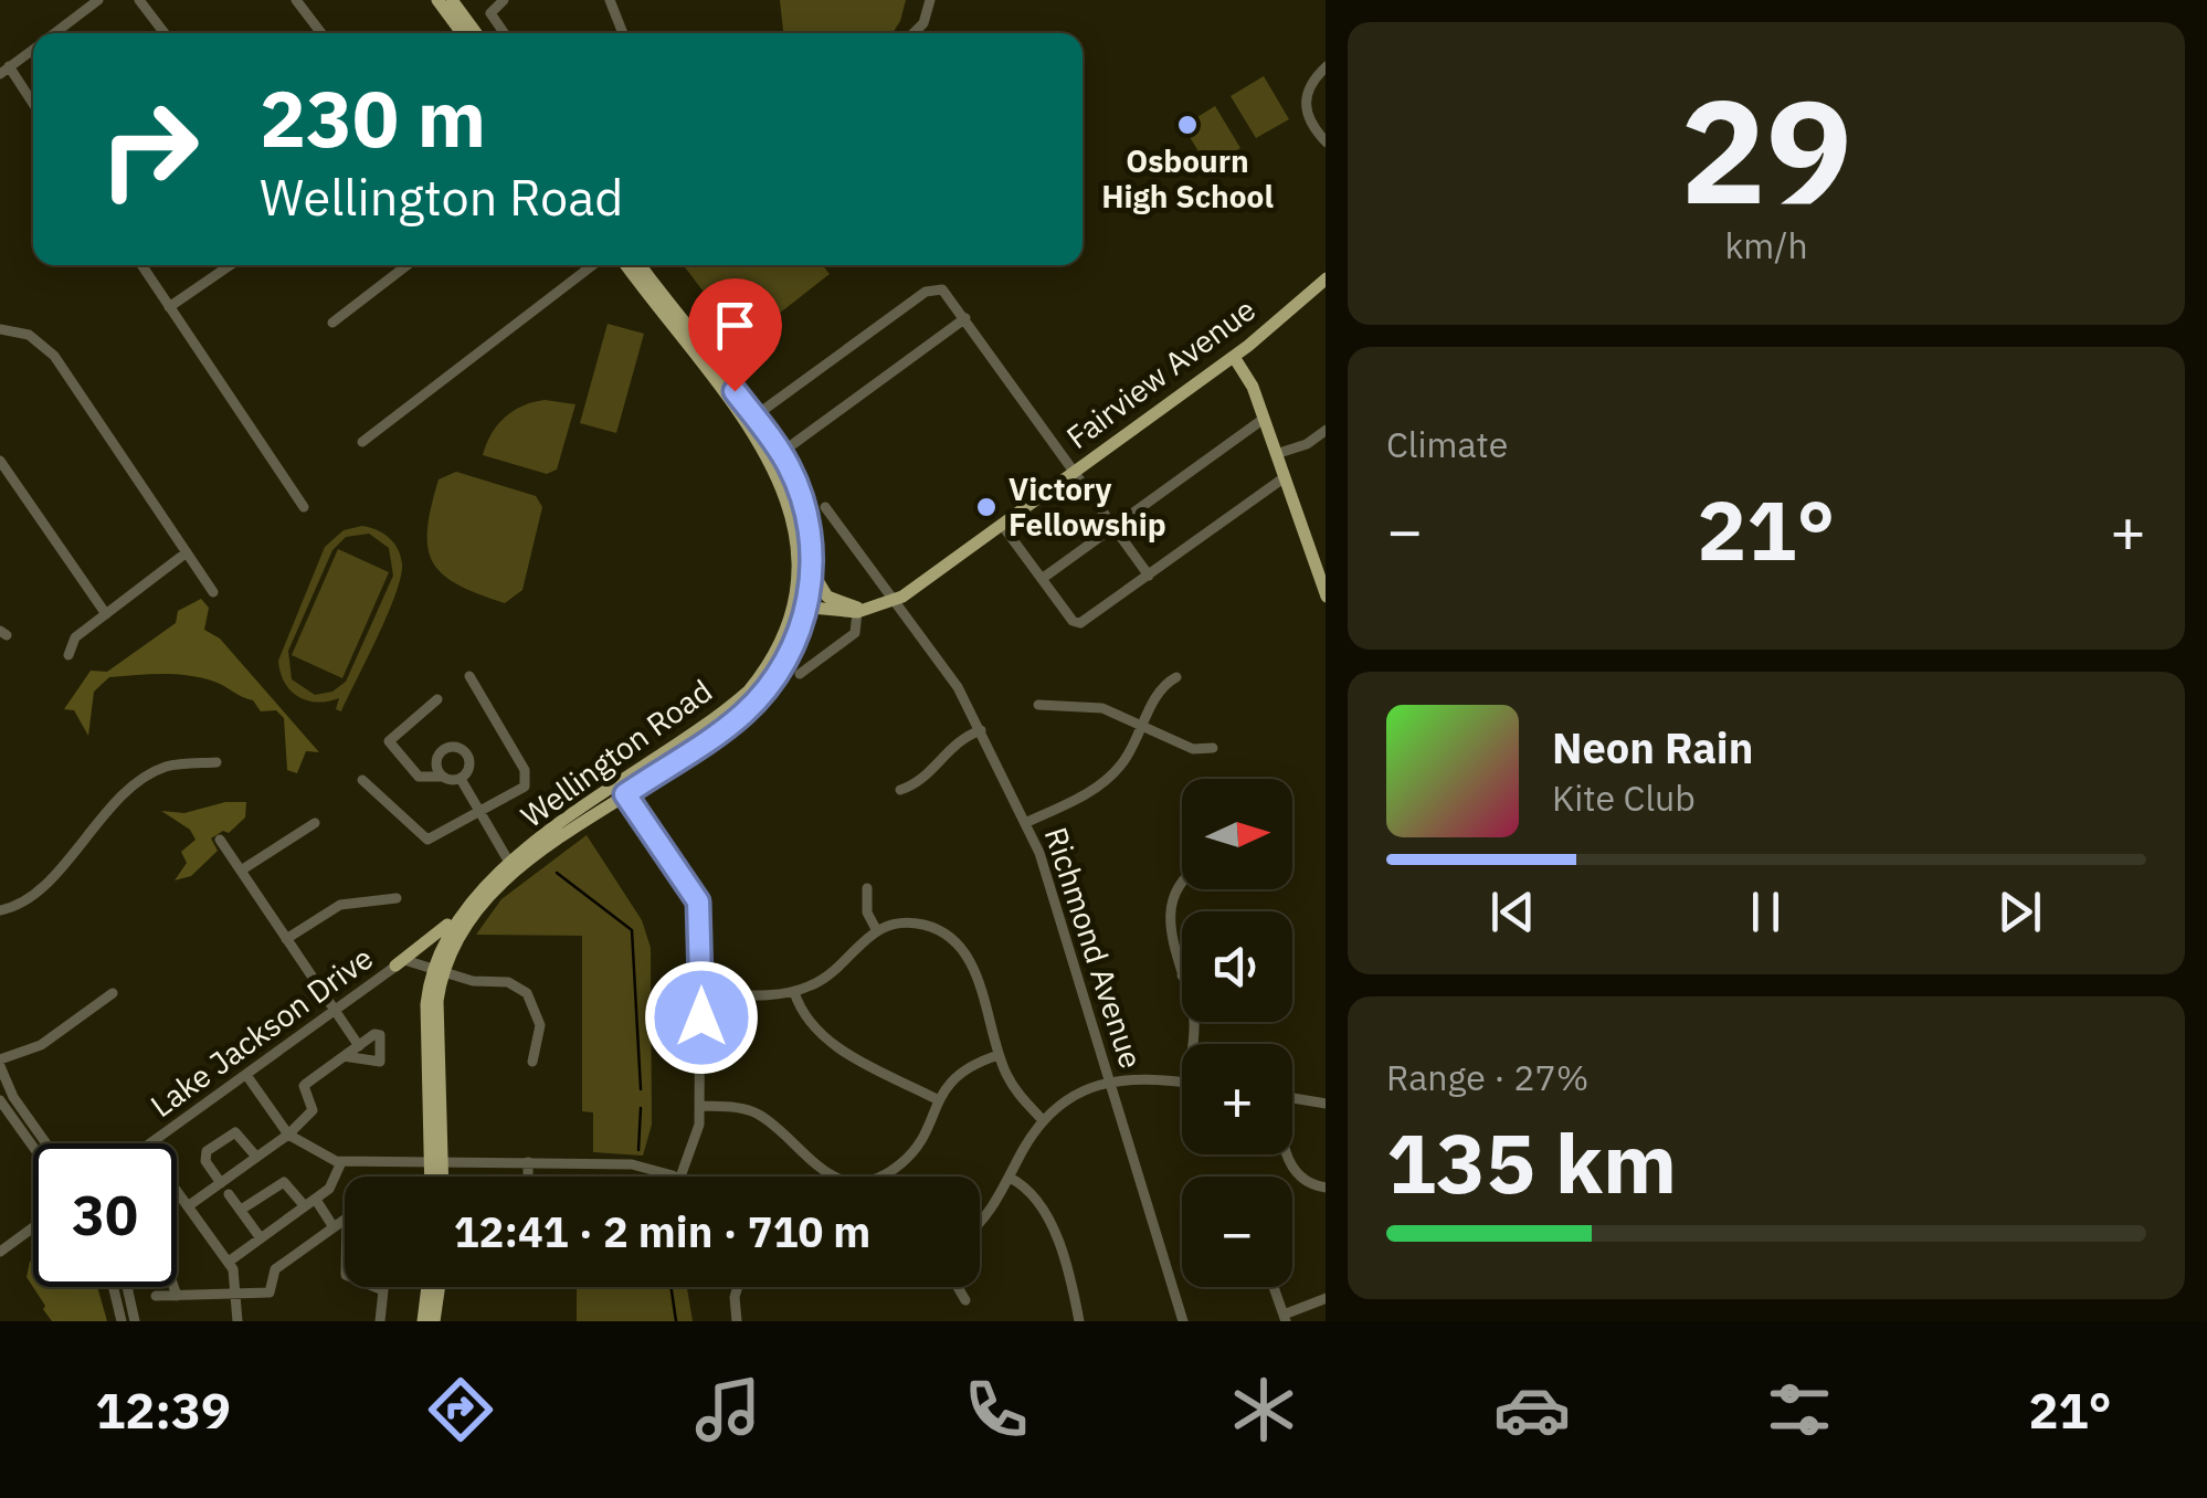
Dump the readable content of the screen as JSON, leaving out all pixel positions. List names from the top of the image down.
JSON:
{
  "streets": {
    "main road": ["Fairview Avenue", "Wellington Road"],
    "street": ["Richmond Avenue", "Lake Jackson Drive"]
  },
  "crossings": [
    ["Fairview Avenue", "Wellington Road"],
    ["Fairview Avenue", "Richmond Avenue"],
    ["Wellington Road", "Lake Jackson Drive"]
  ],
  "places": ["Osbourn High School", "Victory Fellowship"],
  "north": "right",
  "page": {
    "tile": [
      ["29", "km/h"],
      "Climate",
      ["Range · 27%", "135 km"]
    ],
    "turn": ["230 m", "Wellington Road"],
    "heat": ["−", "21°", "+"],
    "song": ["Neon Rain", "Kite Club"],
    "map_buttons": ["+", "−"],
    "limit": "30",
    "trip": "12:41 · 2 min · 710 m",
    "tabs": ["12:39", "21°"]
  }
}
